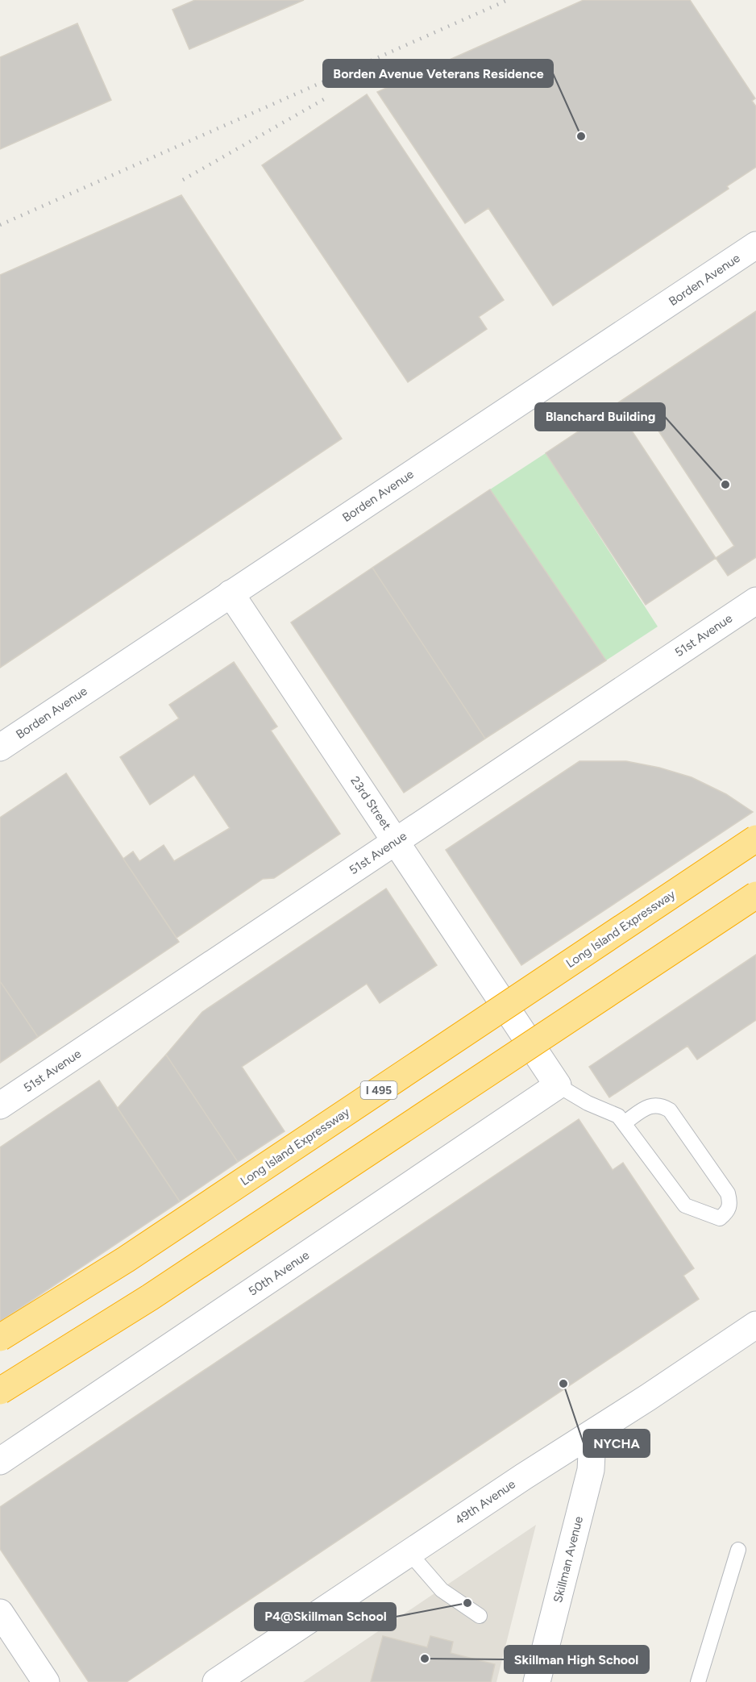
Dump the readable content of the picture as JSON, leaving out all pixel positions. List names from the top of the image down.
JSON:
{
  "streets": {
    "highway": ["Long Island Expressway", "I 495"],
    "street": [
      "Borden Avenue",
      "51st Avenue",
      "23rd Street",
      "50th Avenue",
      "49th Avenue",
      "Skillman Avenue"
    ]
  },
  "crossings": [
    ["Borden Avenue", "23rd Street"],
    ["51st Avenue", "23rd Street"],
    ["23rd Street", "50th Avenue"],
    ["49th Avenue", "Skillman Avenue"]
  ],
  "places": [
    "Borden Avenue Veterans Residence",
    "Blanchard Building",
    "NYCHA",
    "P4@Skillman School",
    "Skillman High School"
  ]
}
